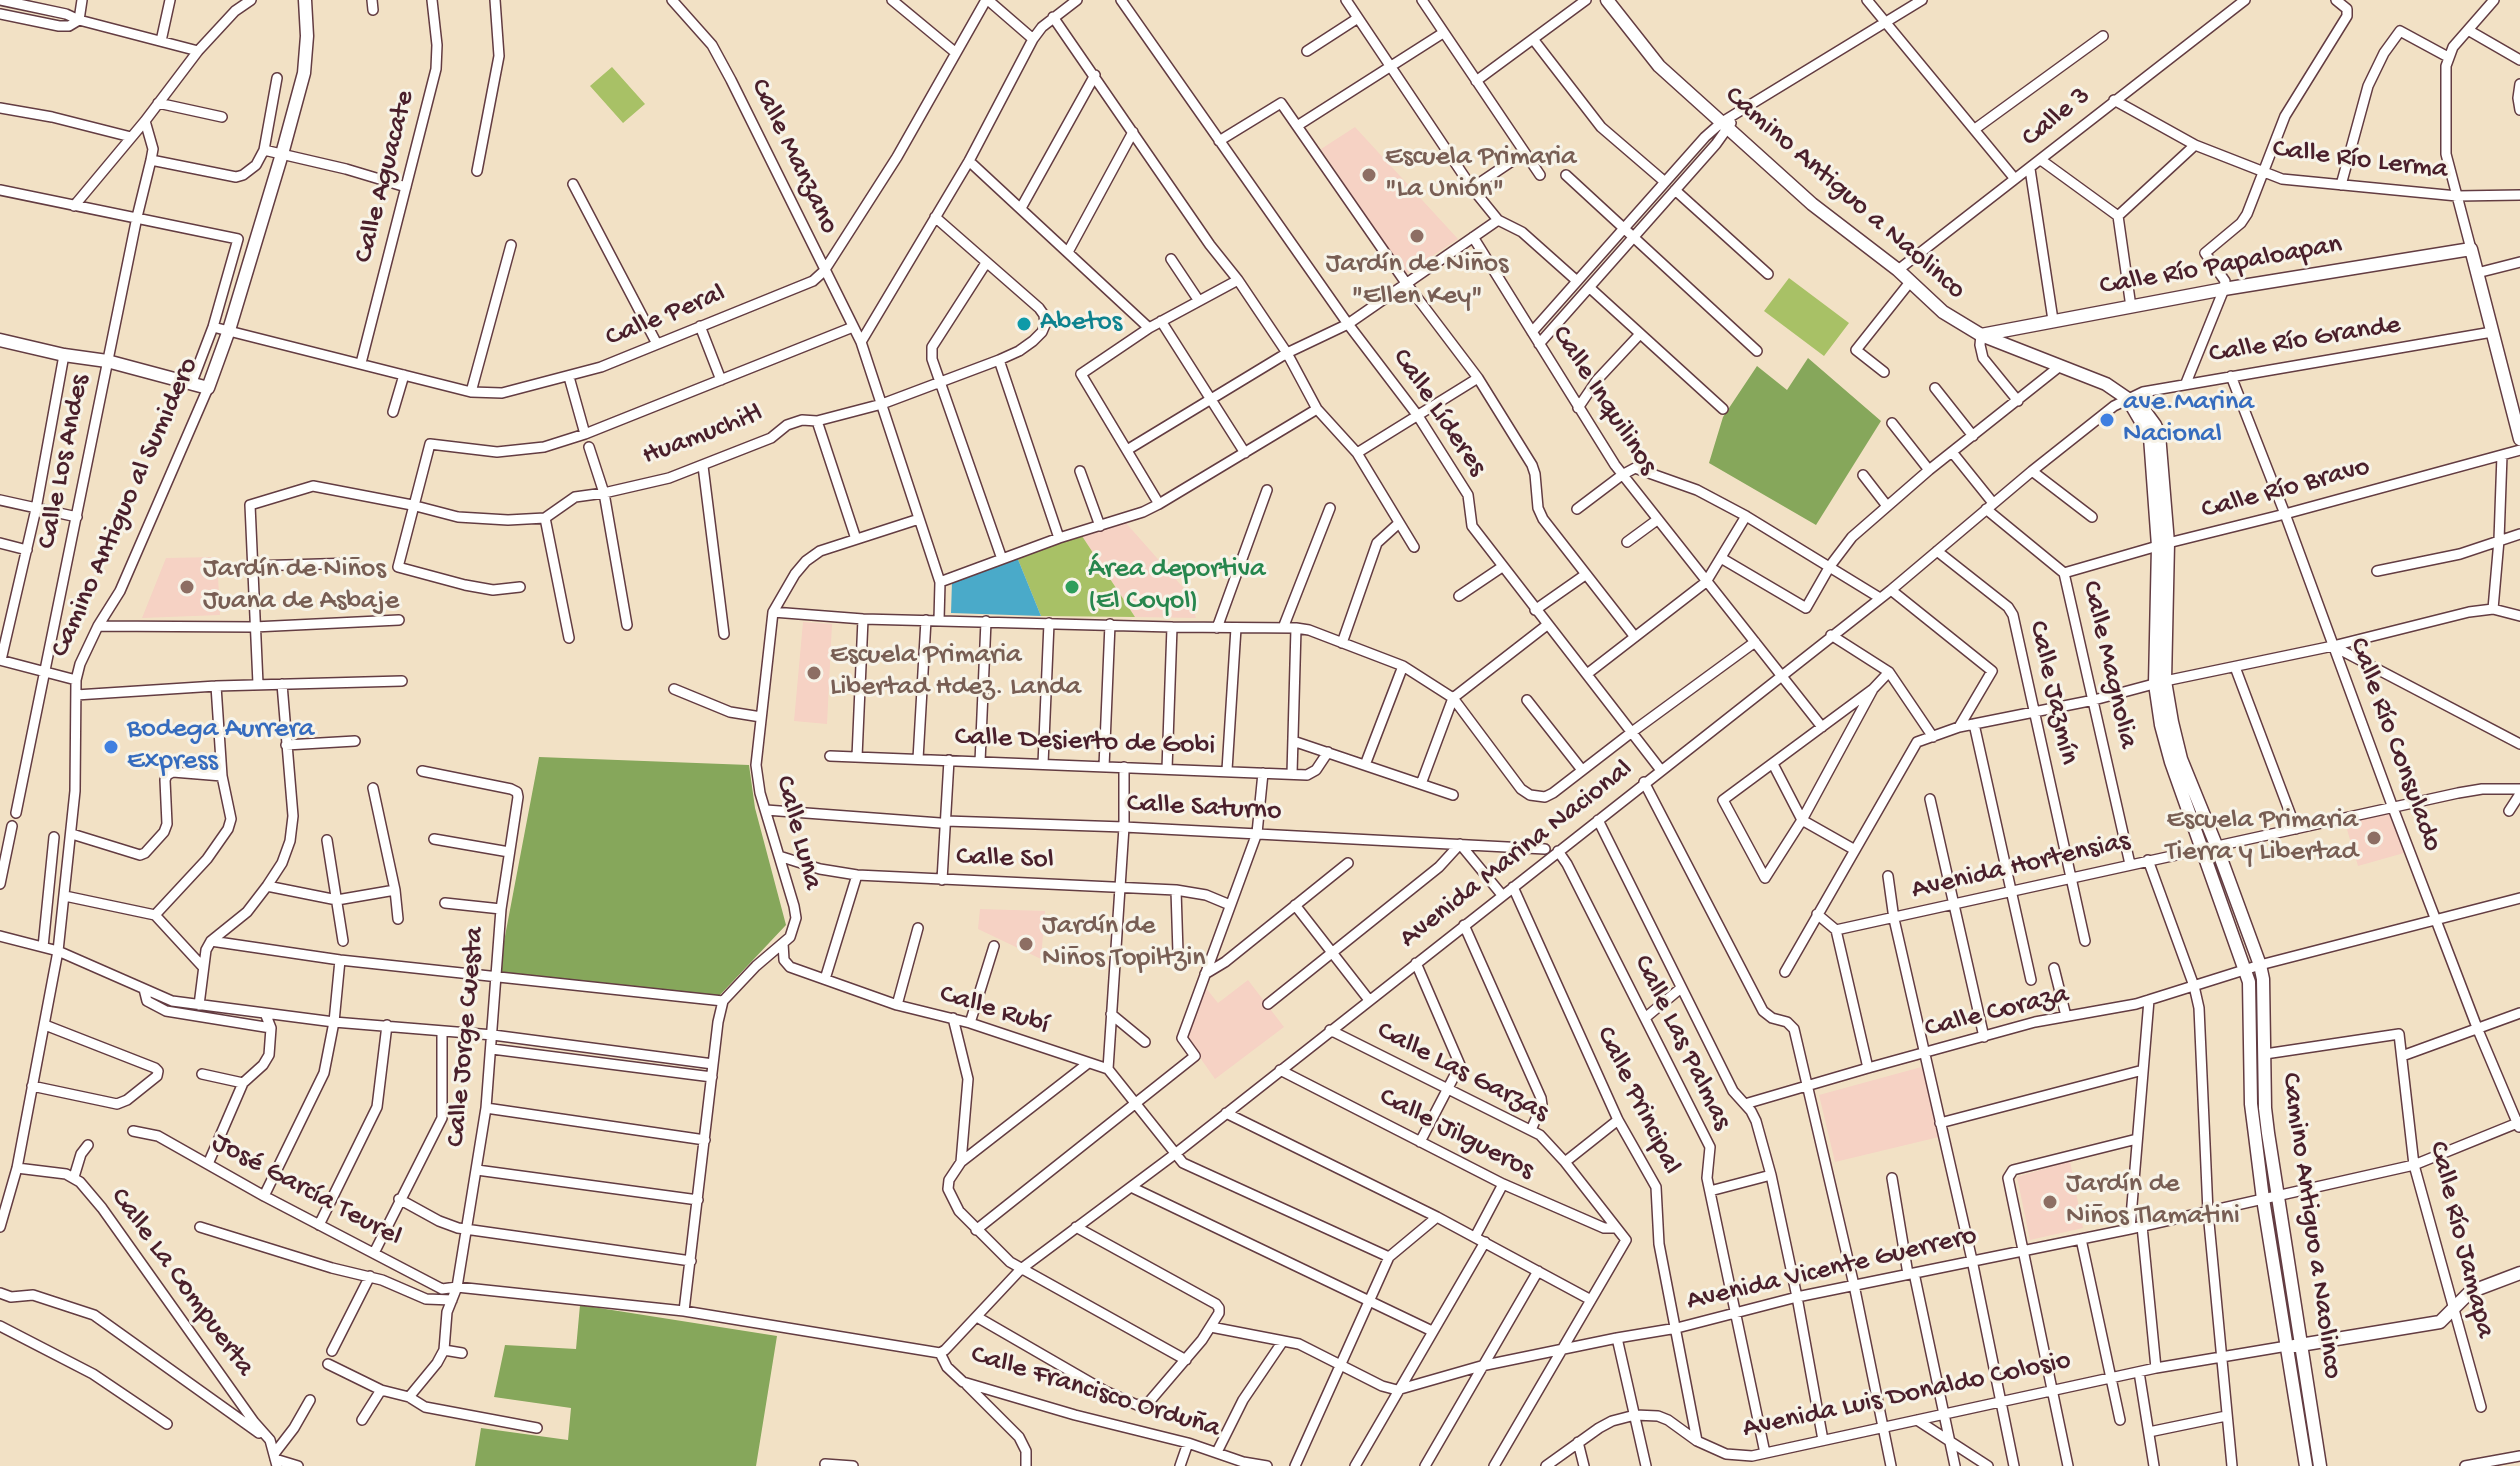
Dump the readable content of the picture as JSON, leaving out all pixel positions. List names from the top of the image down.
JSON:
{
  "streets": {
    "main road": ["Camino Antiguo a Naolinco", "Calle Río Papaloapan", "Camino Antiguo al Sumidero"],
    "street": [
      "Calle 3",
      "Calle Manzano",
      "Calle Río Lerma",
      "Calle Aguacate",
      "Calle Peral",
      "Calle Río Grande",
      "Calle Inquilinos",
      "Calle Líderes",
      "Huamuchitl",
      "Calle Los Andes",
      "Calle Río Bravo",
      "Calle Magnolia",
      "Calle Jazmín",
      "Calle Desierto de Gobi",
      "Calle Río Consulado",
      "Calle Saturno",
      "Calle Luna",
      "Avenida Marina Nacional",
      "Calle Sol",
      "Avenida Hortensias",
      "Calle Rubí",
      "Calle Coraza",
      "Calle Jorge Cuesta",
      "Calle Las Palmas",
      "Calle Las Garzas",
      "Calle Principal",
      "Calle Jilgueros",
      "José García Teurel",
      "Calle Río Jamapa",
      "Avenida Vicente Guerrero",
      "Calle La Compuerta",
      "Calle Francisco Orduña",
      "Avenida Luis Donaldo Colosio"
    ]
  },
  "crossings": [
    ["Calle 3", "Calle Río Lerma"],
    ["Calle 3", "Camino Antiguo a Naolinco"],
    ["Calle Manzano", "Calle Peral"],
    ["Calle Manzano", "Huamuchitl"],
    ["Calle Aguacate", "Calle Peral"],
    ["Camino Antiguo a Naolinco", "Calle Río Papaloapan"],
    ["Camino Antiguo a Naolinco", "Calle Río Grande"],
    ["Camino Antiguo a Naolinco", "Calle Río Bravo"],
    ["Camino Antiguo a Naolinco", "Avenida Marina Nacional"],
    ["Camino Antiguo a Naolinco", "Avenida Hortensias"],
    ["Camino Antiguo a Naolinco", "Calle Coraza"],
    ["Camino Antiguo a Naolinco", "Calle Río Jamapa"],
    ["Camino Antiguo a Naolinco", "Avenida Vicente Guerrero"],
    ["Camino Antiguo a Naolinco", "Avenida Luis Donaldo Colosio"],
    ["Calle Peral", "Camino Antiguo al Sumidero"],
    ["Calle Río Grande", "Calle Río Consulado"],
    ["Calle Río Grande", "Avenida Marina Nacional"],
    ["Calle Inquilinos", "Avenida Marina Nacional"],
    ["Calle Líderes", "Avenida Marina Nacional"],
    ["Calle Río Bravo", "Calle Magnolia"],
    ["Calle Río Bravo", "Calle Río Consulado"],
    ["Camino Antiguo al Sumidero", "Calle La Compuerta"],
    ["Calle Magnolia", "Avenida Marina Nacional"],
    ["Calle Magnolia", "Avenida Hortensias"],
    ["Calle Jazmín", "Avenida Marina Nacional"],
    ["Calle Jazmín", "Avenida Hortensias"],
    ["Calle Río Consulado", "Avenida Hortensias"],
    ["Calle Río Consulado", "Calle Coraza"],
    ["Calle Río Consulado", "Avenida Vicente Guerrero"],
    ["Calle Saturno", "Calle Luna"],
    ["Calle Luna", "Calle Sol"],
    ["Calle Luna", "Calle Rubí"],
    ["Avenida Marina Nacional", "Calle Las Palmas"],
    ["Avenida Marina Nacional", "Calle Las Garzas"],
    ["Avenida Marina Nacional", "Calle Principal"],
    ["Avenida Marina Nacional", "Calle Jilgueros"],
    ["Avenida Marina Nacional", "Calle Francisco Orduña"],
    ["Calle Jorge Cuesta", "José García Teurel"],
    ["Calle Las Palmas", "Avenida Vicente Guerrero"],
    ["Calle Las Palmas", "Avenida Luis Donaldo Colosio"],
    ["Calle Las Garzas", "Calle Jilgueros"],
    ["Calle Principal", "Avenida Vicente Guerrero"],
    ["Calle Principal", "Avenida Luis Donaldo Colosio"],
    ["José García Teurel", "Calle Francisco Orduña"],
    ["Calle Río Jamapa", "Avenida Vicente Guerrero"]
  ],
  "places": [
    "Escuela Primaria \"La Unión\"",
    "Jardín de Niños \"Ellen Key\"",
    "Abetos",
    "ave.Marina Nacional",
    "Jardín de Niños Juana de Asbaje",
    "Área deportiva (El Coyol)",
    "Escuela Primaria Libertad Hdez. Landa",
    "Bodega Aurrera Express",
    "Escuela Primaria Tierra y Libertad",
    "Jardín de Niños Topiltzin",
    "Jardín de Niños Tlamatini"
  ]
}
